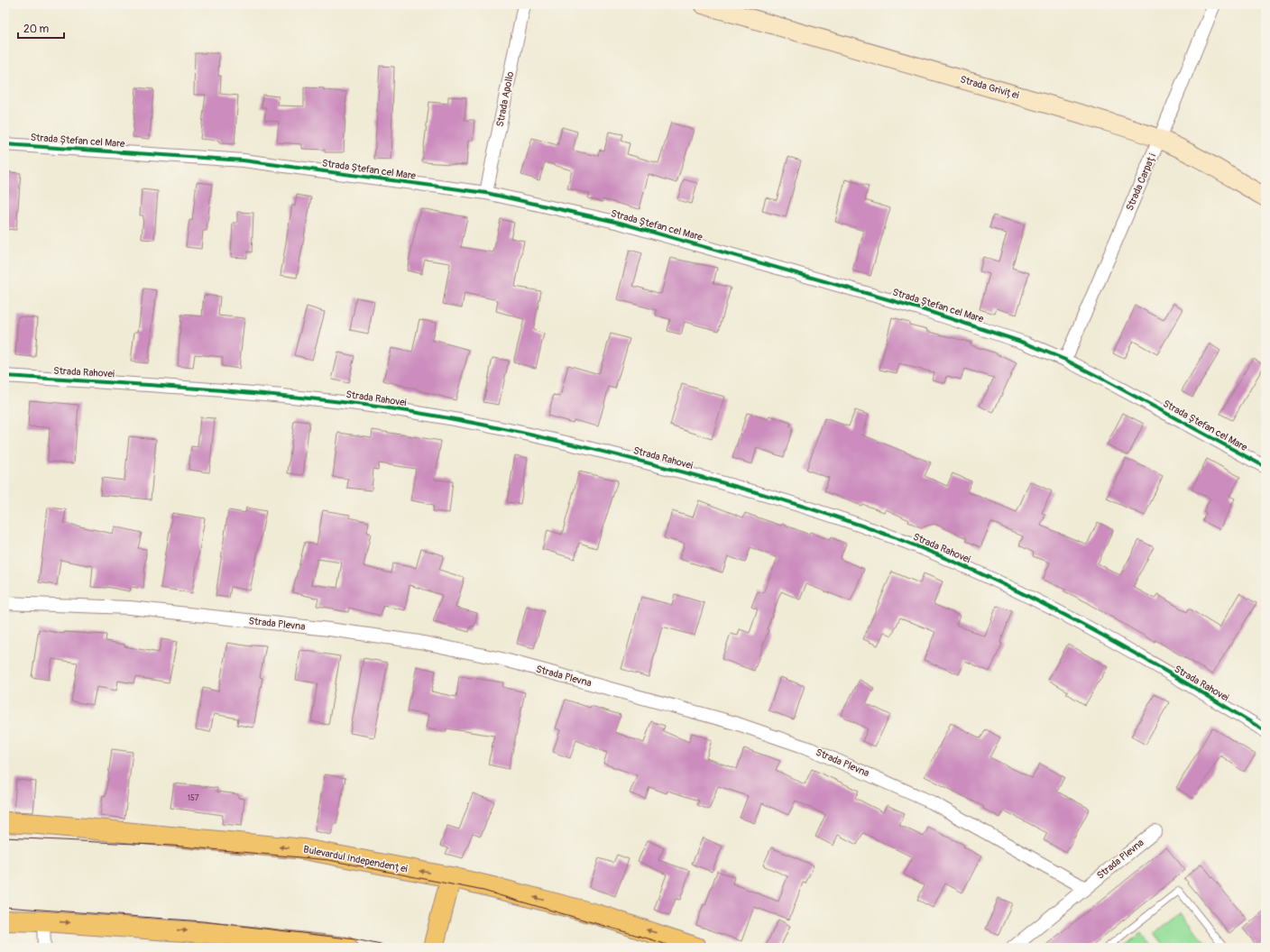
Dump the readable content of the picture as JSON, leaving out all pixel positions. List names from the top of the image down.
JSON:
{
  "streets": {
    "main road": ["Strada Griviței", "Bulevardul Independenței"],
    "street": [
      "Strada Apollo",
      "Strada Ștefan cel Mare",
      "Strada Carpați",
      "Strada Rahovei",
      "Strada Plevna"
    ]
  },
  "crossings": [
    ["Strada Griviței", "Strada Carpați"],
    ["Strada Apollo", "Strada Ștefan cel Mare"],
    ["Strada Ștefan cel Mare", "Strada Carpați"]
  ],
  "house_numbers": ["157"],
  "scale_bar": "20 m"
}
